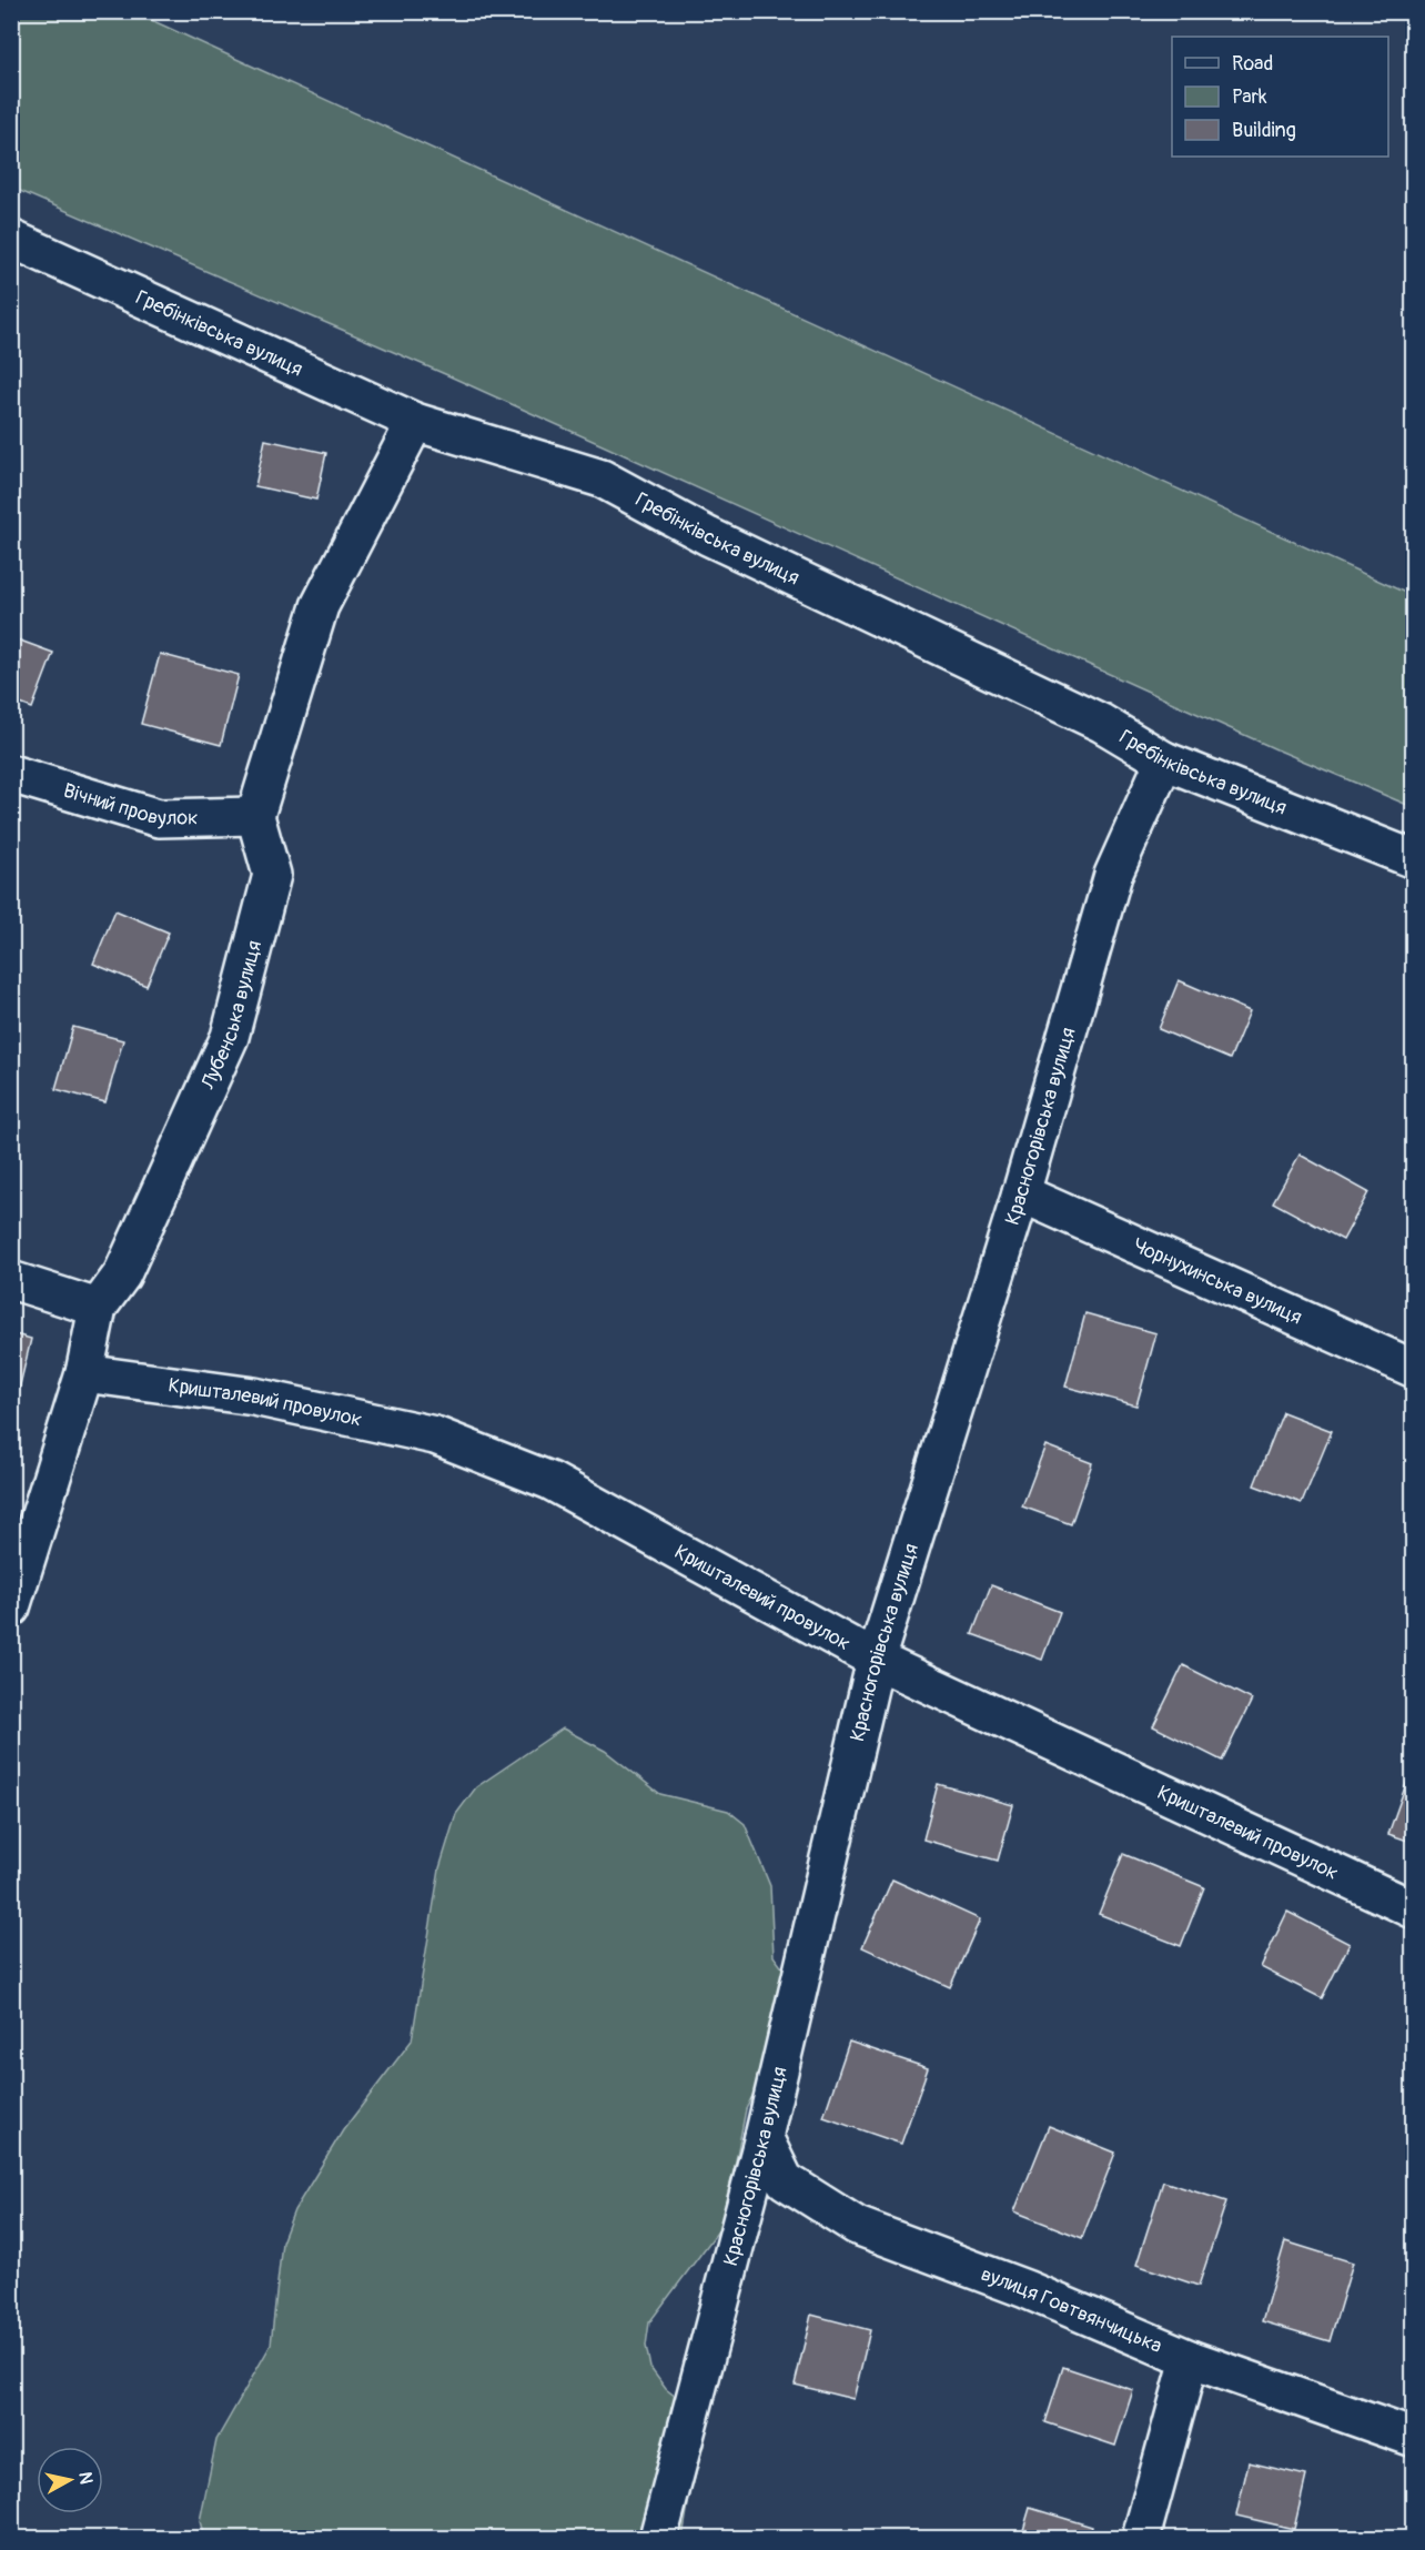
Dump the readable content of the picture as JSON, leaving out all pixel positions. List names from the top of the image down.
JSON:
{
  "streets": {
    "street": [
      "Гребінківська вулиця",
      "Вічний провулок",
      "Лубенська вулиця",
      "Красногорівська вулиця",
      "Чорнухинська вулиця",
      "Кришталевий провулок",
      "вулиця Говтвянчицька"
    ]
  },
  "crossings": [
    ["Гребінківська вулиця", "Красногорівська вулиця"],
    ["Вічний провулок", "Лубенська вулиця"],
    ["Лубенська вулиця", "Кришталевий провулок"],
    ["Красногорівська вулиця", "Чорнухинська вулиця"],
    ["Красногорівська вулиця", "Кришталевий провулок"],
    ["Красногорівська вулиця", "вулиця Говтвянчицька"]
  ],
  "legend": ["Road", "Park", "Building"],
  "north": "right"
}
